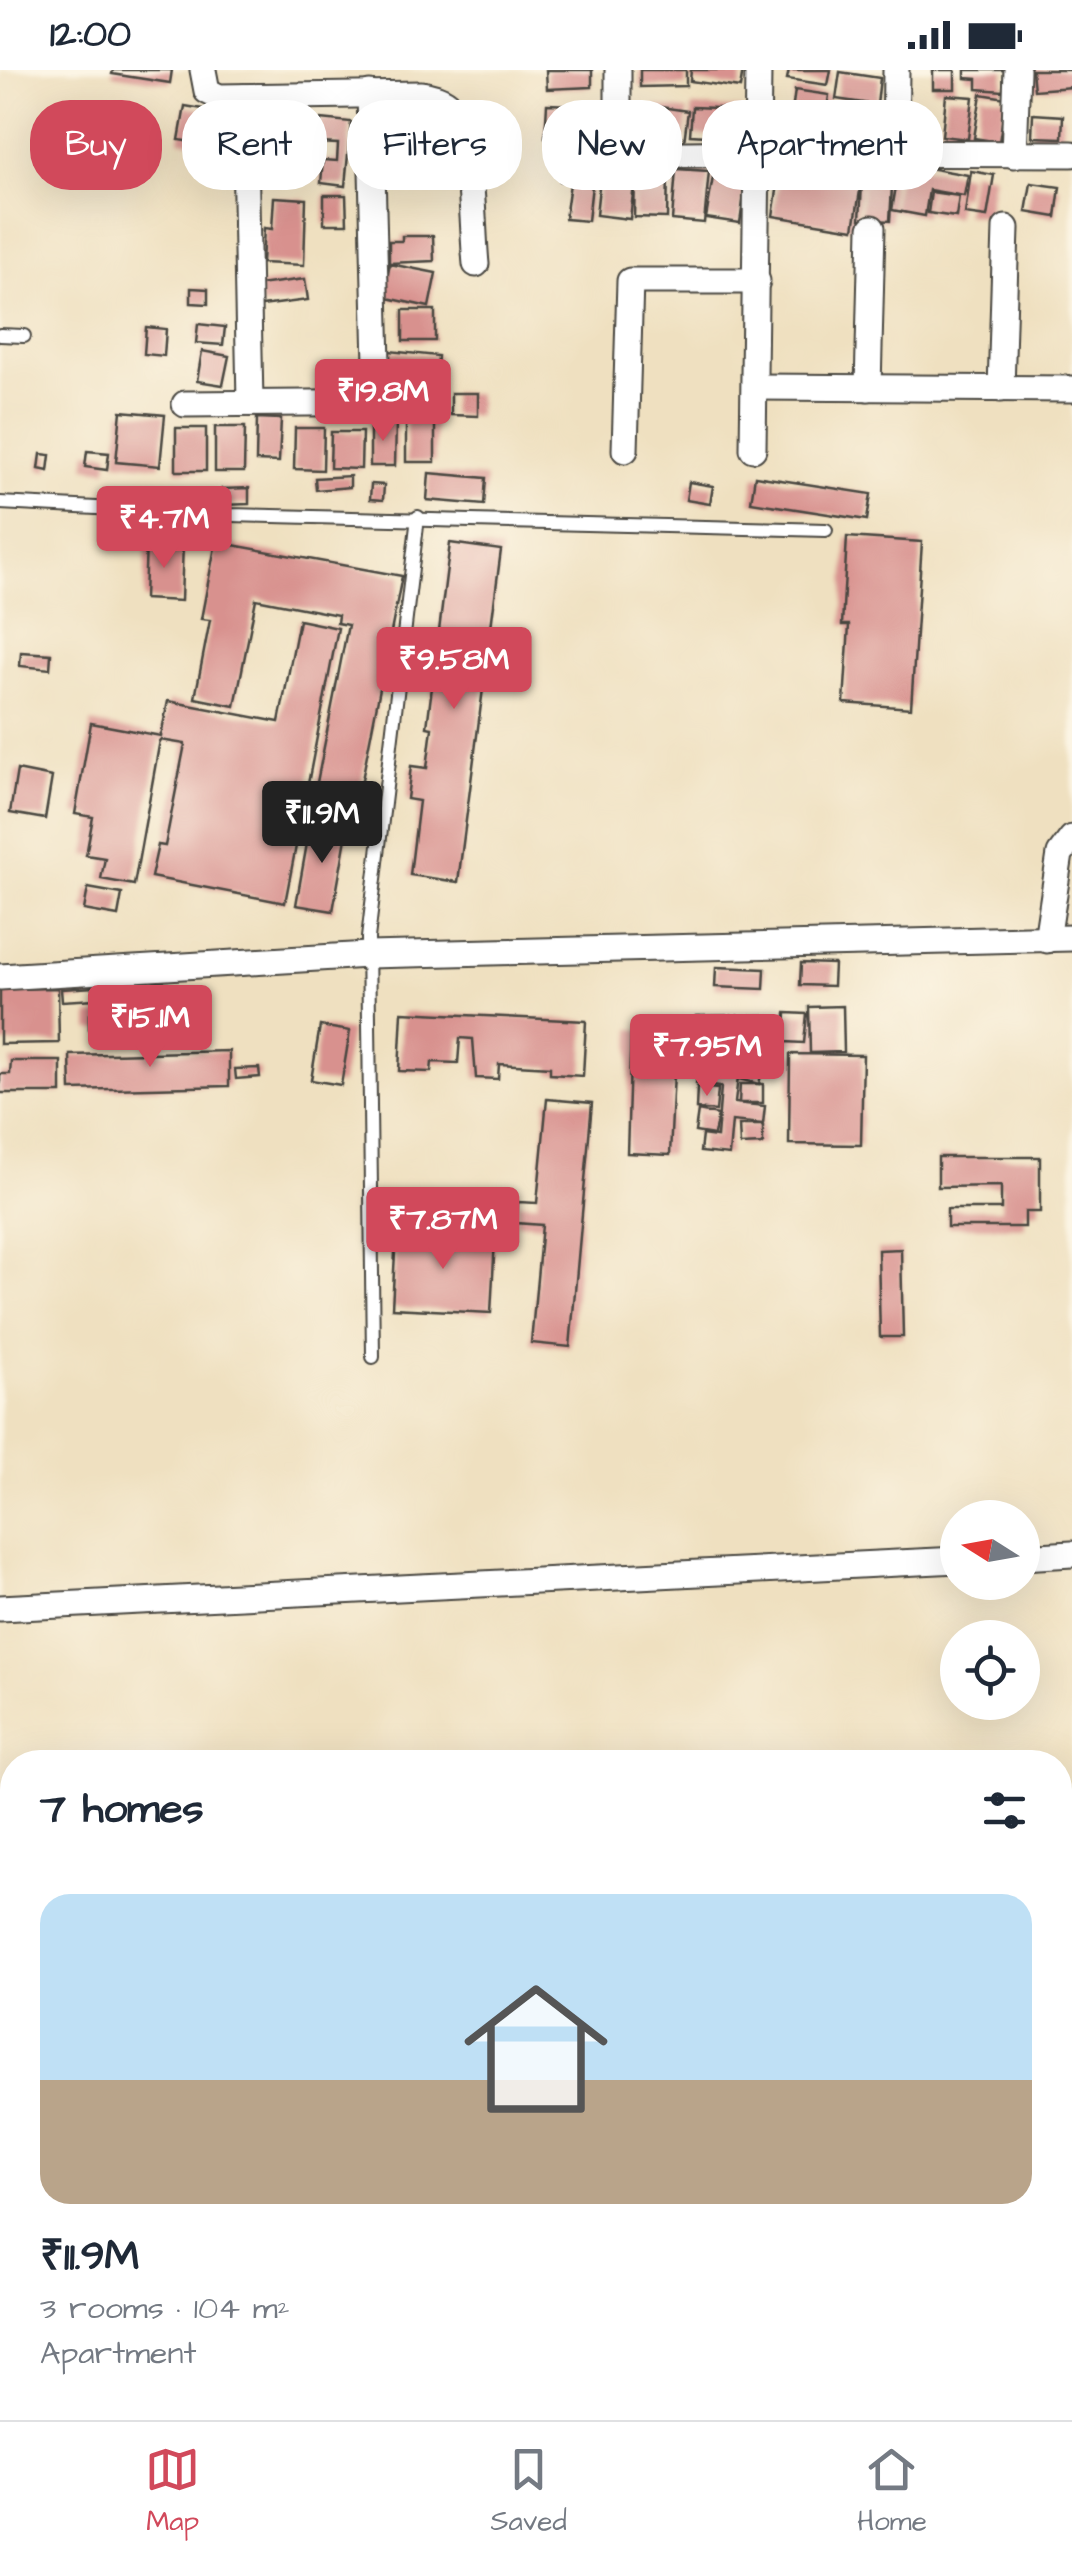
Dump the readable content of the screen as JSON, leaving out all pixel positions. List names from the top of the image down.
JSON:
{
  "north": "left",
  "page": {
    "status": "12:00",
    "chip": [
      "Buy",
      "Rent",
      "Filters",
      "New",
      "Apartment"
    ],
    "price": [
      "₹19.8M",
      "₹4.7M",
      "₹9.58M",
      "₹11.9M",
      "₹15.1M",
      "₹7.95M",
      "₹7.87M"
    ],
    "heading": "7 homes",
    "list": [
      {
        "name": "₹11.9M",
        "note": "3 rooms · 104 m² · Apartment"
      }
    ],
    "tabs": ["Map", "Saved", "Home"]
  }
}
